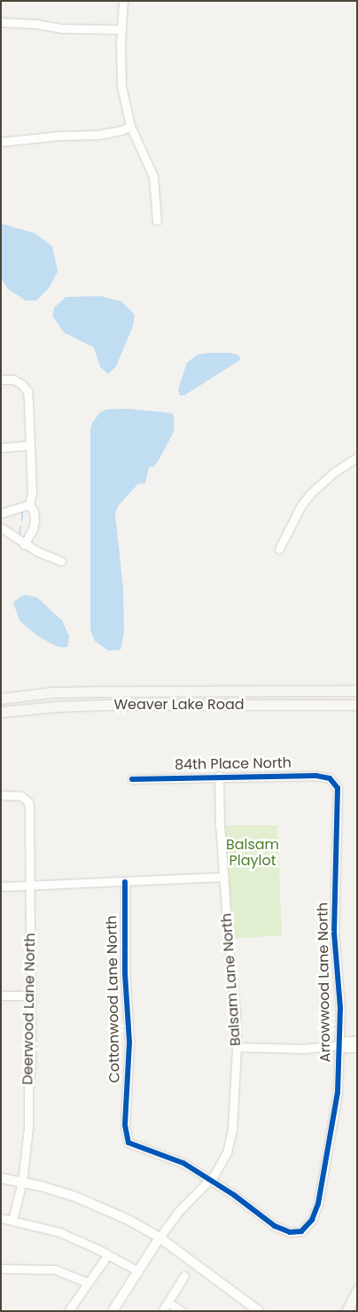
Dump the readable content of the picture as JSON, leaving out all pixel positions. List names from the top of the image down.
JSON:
{
  "streets": {
    "main road": ["Weaver Lake Road"],
    "street": [
      "84th Place North",
      "Balsam Lane North",
      "Arrowwood Lane North",
      "Cottonwood Lane North",
      "Deerwood Lane North"
    ]
  },
  "crossings": [
    ["84th Place North", "Balsam Lane North"],
    ["84th Place North", "Arrowwood Lane North"],
    ["Balsam Lane North", "Arrowwood Lane North"],
    ["Balsam Lane North", "Cottonwood Lane North"],
    ["Arrowwood Lane North", "Cottonwood Lane North"]
  ],
  "parks": ["Balsam Playlot"]
}
